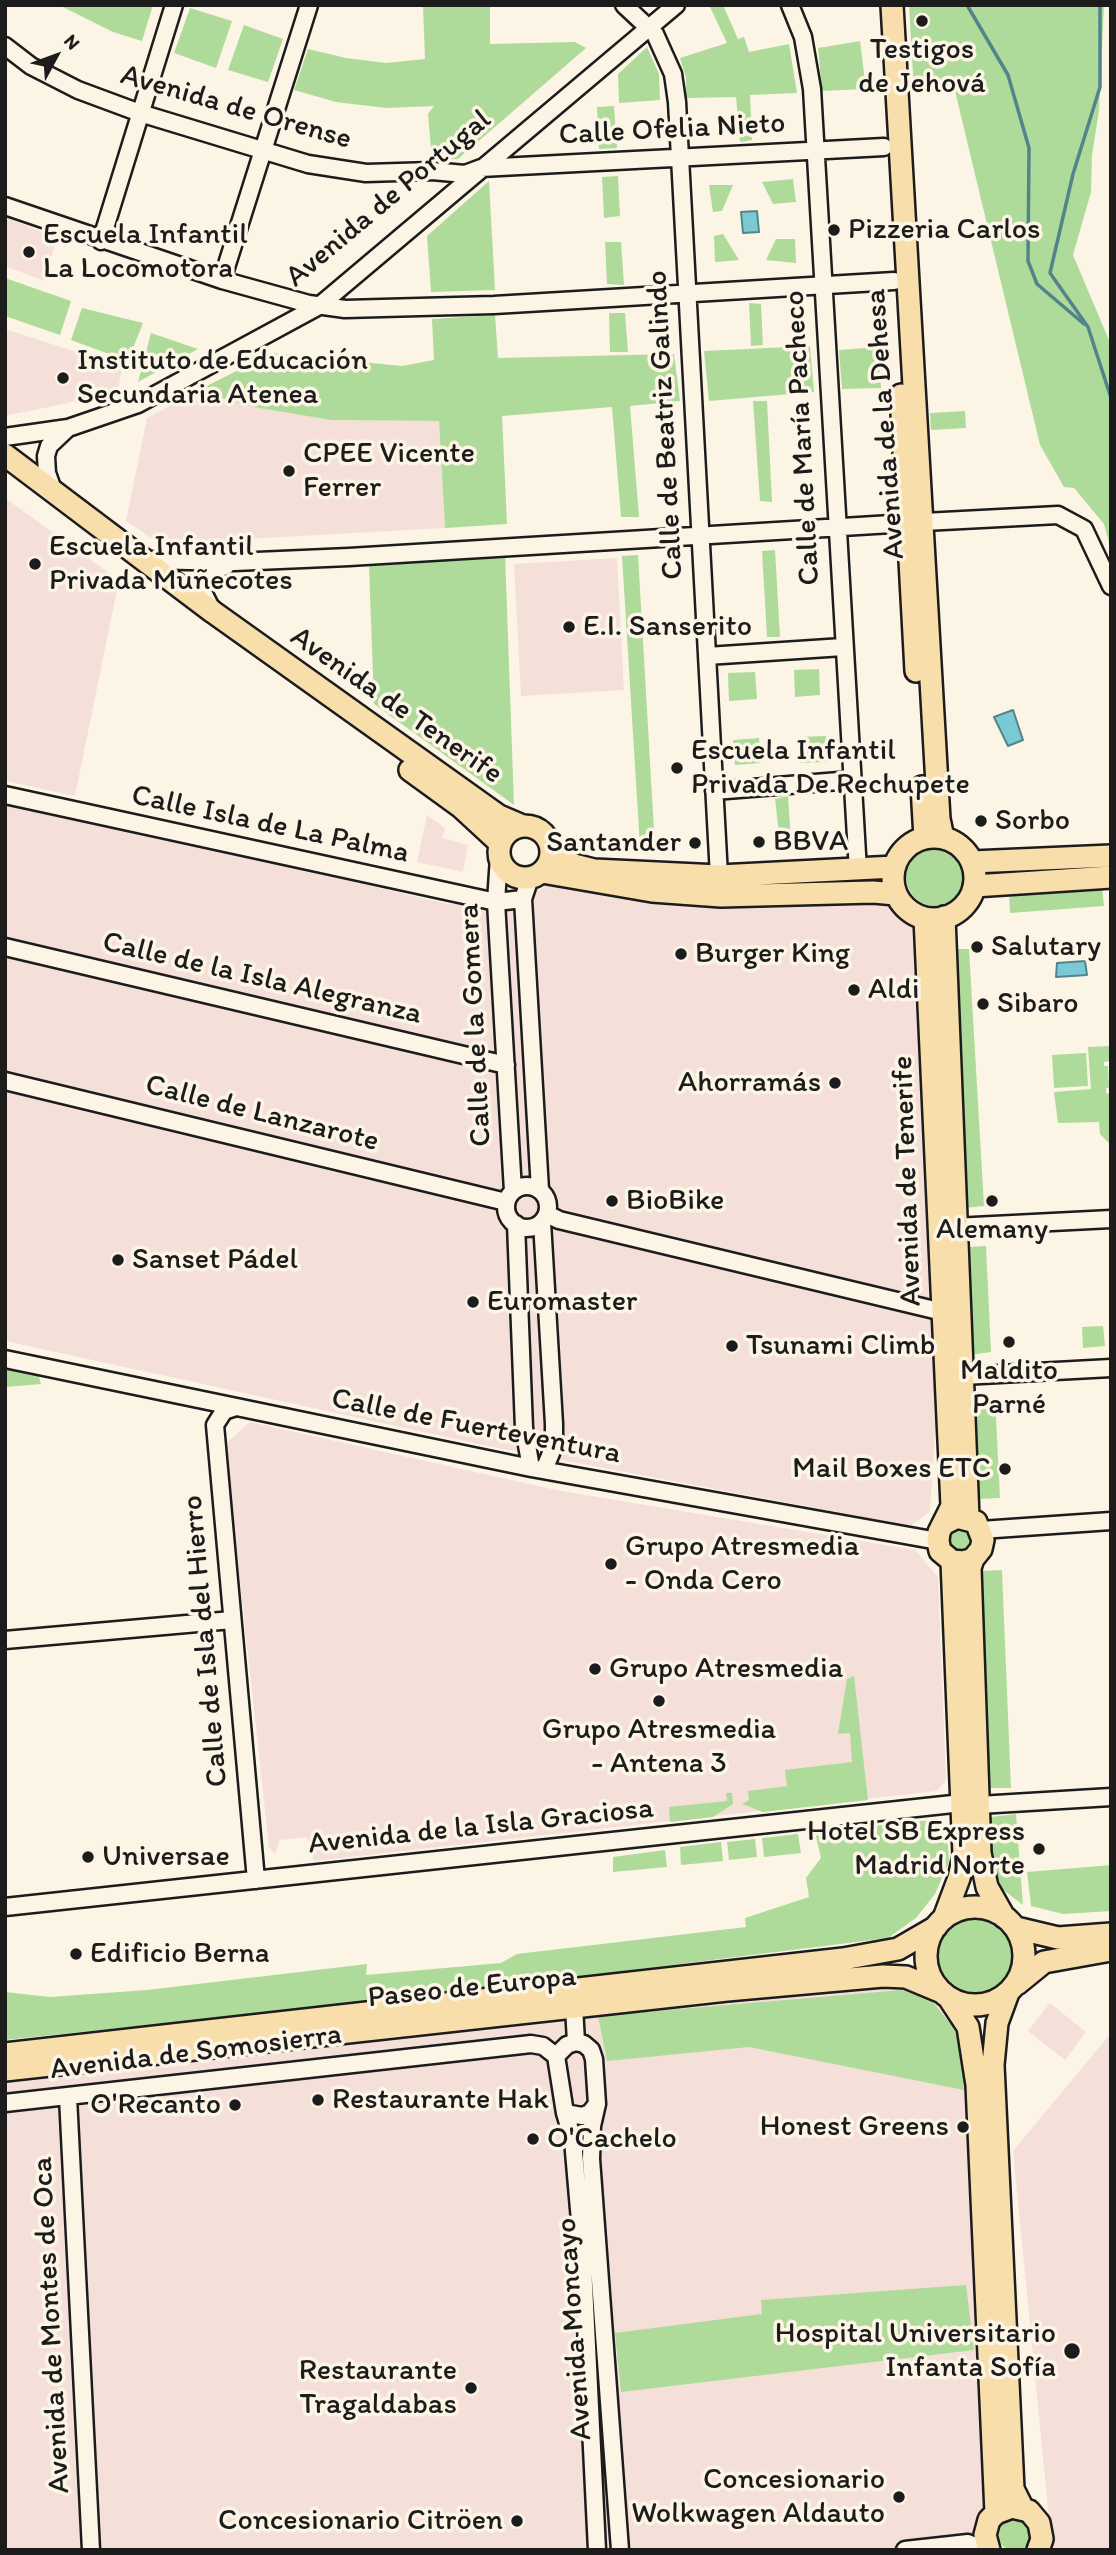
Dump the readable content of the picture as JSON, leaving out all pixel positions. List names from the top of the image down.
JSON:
{
  "streets": {
    "main road": ["Avenida de la Dehesa", "Avenida de Tenerife", "Paseo de Europa"],
    "street": [
      "Avenida de Orense",
      "Calle Ofelia Nieto",
      "Avenida de Portugal",
      "Calle de Beatriz Galindo",
      "Calle de María Pacheco",
      "Calle Isla de La Palma",
      "Calle de la Isla Alegranza",
      "Calle de la Gomera",
      "Calle de Lanzarote",
      "Calle de Fuerteventura",
      "Calle de Isla del Hierro",
      "Avenida de la Isla Graciosa",
      "Avenida de Somosierra",
      "Avenida de Montes de Oca",
      "Avenida Moncayo"
    ]
  },
  "crossings": [
    ["Avenida de Orense", "Calle Ofelia Nieto"],
    ["Avenida de Orense", "Avenida de Portugal"],
    ["Calle Ofelia Nieto", "Avenida de Portugal"],
    ["Calle Ofelia Nieto", "Avenida de la Dehesa"],
    ["Calle Ofelia Nieto", "Calle de Beatriz Galindo"],
    ["Calle Ofelia Nieto", "Calle de María Pacheco"],
    ["Avenida de Portugal", "Calle de Beatriz Galindo"],
    ["Avenida de la Dehesa", "Avenida de Tenerife"],
    ["Avenida de Tenerife", "Calle de la Gomera"],
    ["Avenida de Tenerife", "Calle de Fuerteventura"],
    ["Calle Isla de La Palma", "Calle de la Gomera"],
    ["Calle de la Isla Alegranza", "Calle de la Gomera"],
    ["Calle de la Gomera", "Calle de Lanzarote"],
    ["Calle de Fuerteventura", "Calle de Isla del Hierro"],
    ["Calle de Isla del Hierro", "Avenida de la Isla Graciosa"],
    ["Avenida de Somosierra", "Avenida de Montes de Oca"],
    ["Avenida de Somosierra", "Avenida Moncayo"]
  ],
  "places": [
    "Testigos de Jehová",
    "Pizzeria Carlos",
    "Escuela Infantil La Locomotora",
    "Instituto de Educación Secundaria Atenea",
    "CPEE Vicente Ferrer",
    "Escuela Infantil Privada Muñecotes",
    "E.I. Sanserito",
    "Escuela Infantil Privada De Rechupete",
    "Sorbo",
    "BBVA",
    "Santander",
    "Salutary",
    "Burger King",
    "Aldi",
    "Sibaro",
    "Ahorramás",
    "BioBike",
    "Alemany",
    "Sanset Pádel",
    "Euromaster",
    "Maldito Parné",
    "Tsunami Climb",
    "Mail Boxes ETC",
    "Grupo Atresmedia - Onda Cero",
    "Grupo Atresmedia",
    "Grupo Atresmedia - Antena 3",
    "Hotel SB Express Madrid Norte",
    "Universae",
    "Edificio Berna",
    "Restaurante Hak",
    "O'Recanto",
    "Honest Greens",
    "O'Cachelo",
    "Hospital Universitario Infanta Sofía",
    "Restaurante Tragaldabas",
    "Concesionario Wolkwagen Aldauto",
    "Concesionario Citröen"
  ],
  "north": "top right"
}
